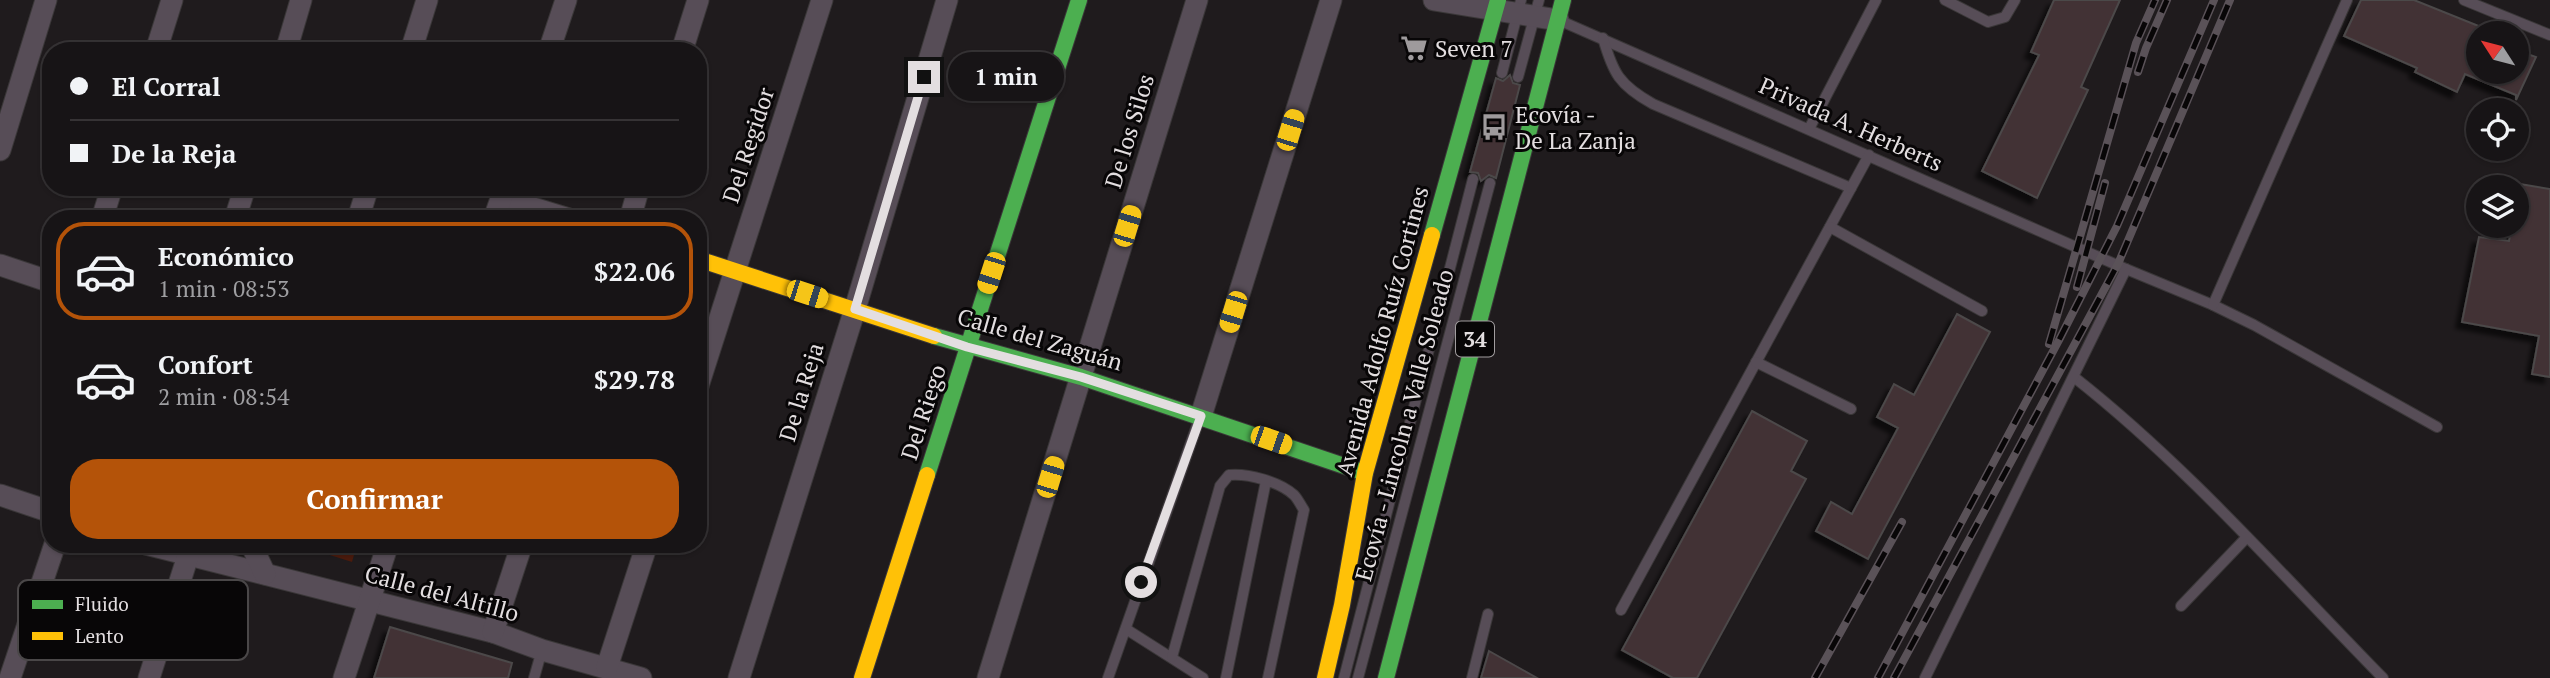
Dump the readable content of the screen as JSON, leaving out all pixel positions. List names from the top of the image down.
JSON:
{
  "streets": {
    "street": [
      "De los Silos",
      "Del Regidor",
      "Avenida Adolfo Ruíz Cortines",
      "Calle del Zaguán",
      "34",
      "De la Reja",
      "Del Riego",
      "Calle del Altillo"
    ],
    "lane": ["Privada A. Herberts", "Ecovía - Lincoln a Valle Soleado"]
  },
  "crossings": [
    ["Privada A. Herberts", "34"],
    ["De los Silos", "Calle del Zaguán"],
    ["Del Regidor", "Calle del Zaguán"],
    ["Avenida Adolfo Ruíz Cortines", "Calle del Zaguán"],
    ["Calle del Zaguán", "De la Reja"],
    ["Calle del Zaguán", "Del Riego"]
  ],
  "places": {
    "supermarket": ["Seven 7"],
    "bus stop": ["Ecovía - De La Zanja"]
  },
  "legend": ["Fluido", "Lento"],
  "north": "top left",
  "page": {
    "banner": ["El Corral", "De la Reja"],
    "bubble": "1 min",
    "list": [
      {
        "name": "Económico",
        "note": "1 min · 08:53",
        "value": "$22.06"
      },
      {
        "name": "Confort",
        "note": "2 min · 08:54",
        "value": "$29.78"
      }
    ],
    "buttons": "Confirmar"
  }
}
